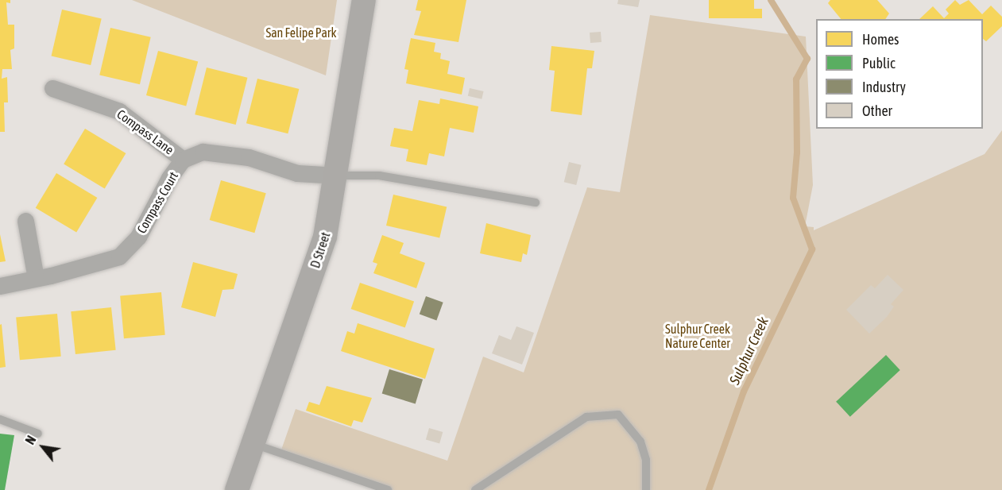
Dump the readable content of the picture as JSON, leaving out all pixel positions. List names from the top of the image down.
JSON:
{
  "streets": {
    "main road": ["D Street"],
    "street": ["Compass Lane", "Compass Court"]
  },
  "crossings": [
    ["Compass Lane", "Compass Court"],
    ["Compass Court", "D Street"]
  ],
  "water": ["Sulphur Creek"],
  "parks": ["San Felipe Park", "Sulphur Creek Nature Center"],
  "legend": [
    "Homes",
    "Public",
    "Industry",
    "Other"
  ],
  "north": "top left"
}
